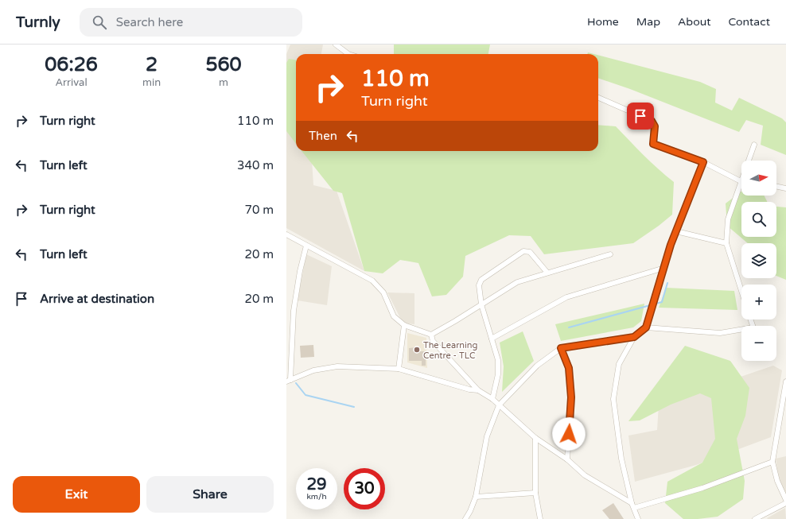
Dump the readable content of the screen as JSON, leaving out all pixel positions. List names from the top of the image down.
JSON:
{
  "places": ["The Learning Centre - TLC"],
  "north": "right",
  "page": {
    "header": "Turnly",
    "search": "Search here",
    "nav": [
      "Home",
      "Map",
      "About",
      "Contact"
    ],
    "eta": [
      "06:26",
      "Arrival",
      "2",
      "min",
      "560",
      "m"
    ],
    "turn": ["110 m", "Turn right"],
    "list": [
      {
        "name": "Turn right",
        "value": "110 m"
      },
      {
        "name": "Turn left",
        "value": "340 m"
      },
      {
        "name": "Turn right",
        "value": "70 m"
      },
      {
        "name": "Turn left",
        "value": "20 m"
      },
      {
        "name": "Arrive at destination",
        "value": "20 m"
      }
    ],
    "then": "Then",
    "map_buttons": ["+", "−"],
    "speed": "29 km/h",
    "limit": "30",
    "buttons": ["Exit", "Share"]
  }
}
